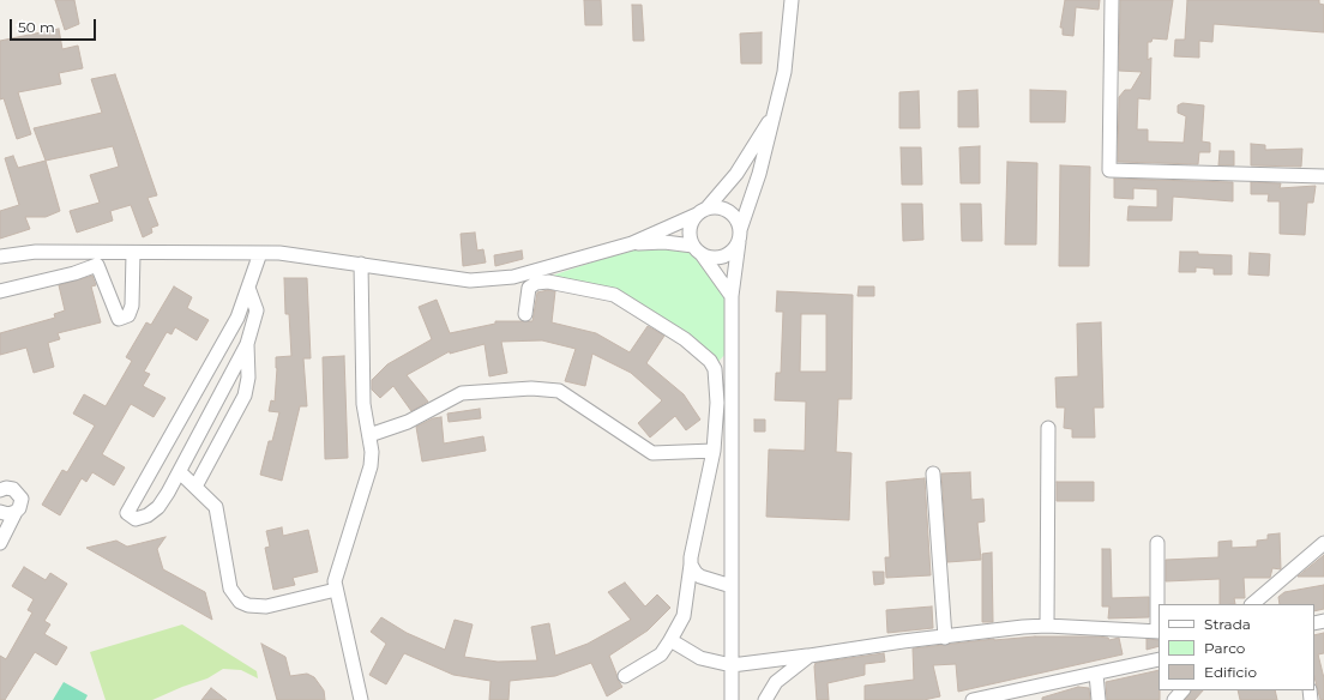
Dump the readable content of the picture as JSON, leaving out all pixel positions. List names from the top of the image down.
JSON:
{
  "legend": ["Strada", "Parco", "Edificio"],
  "scale_bar": "50 m"
}
